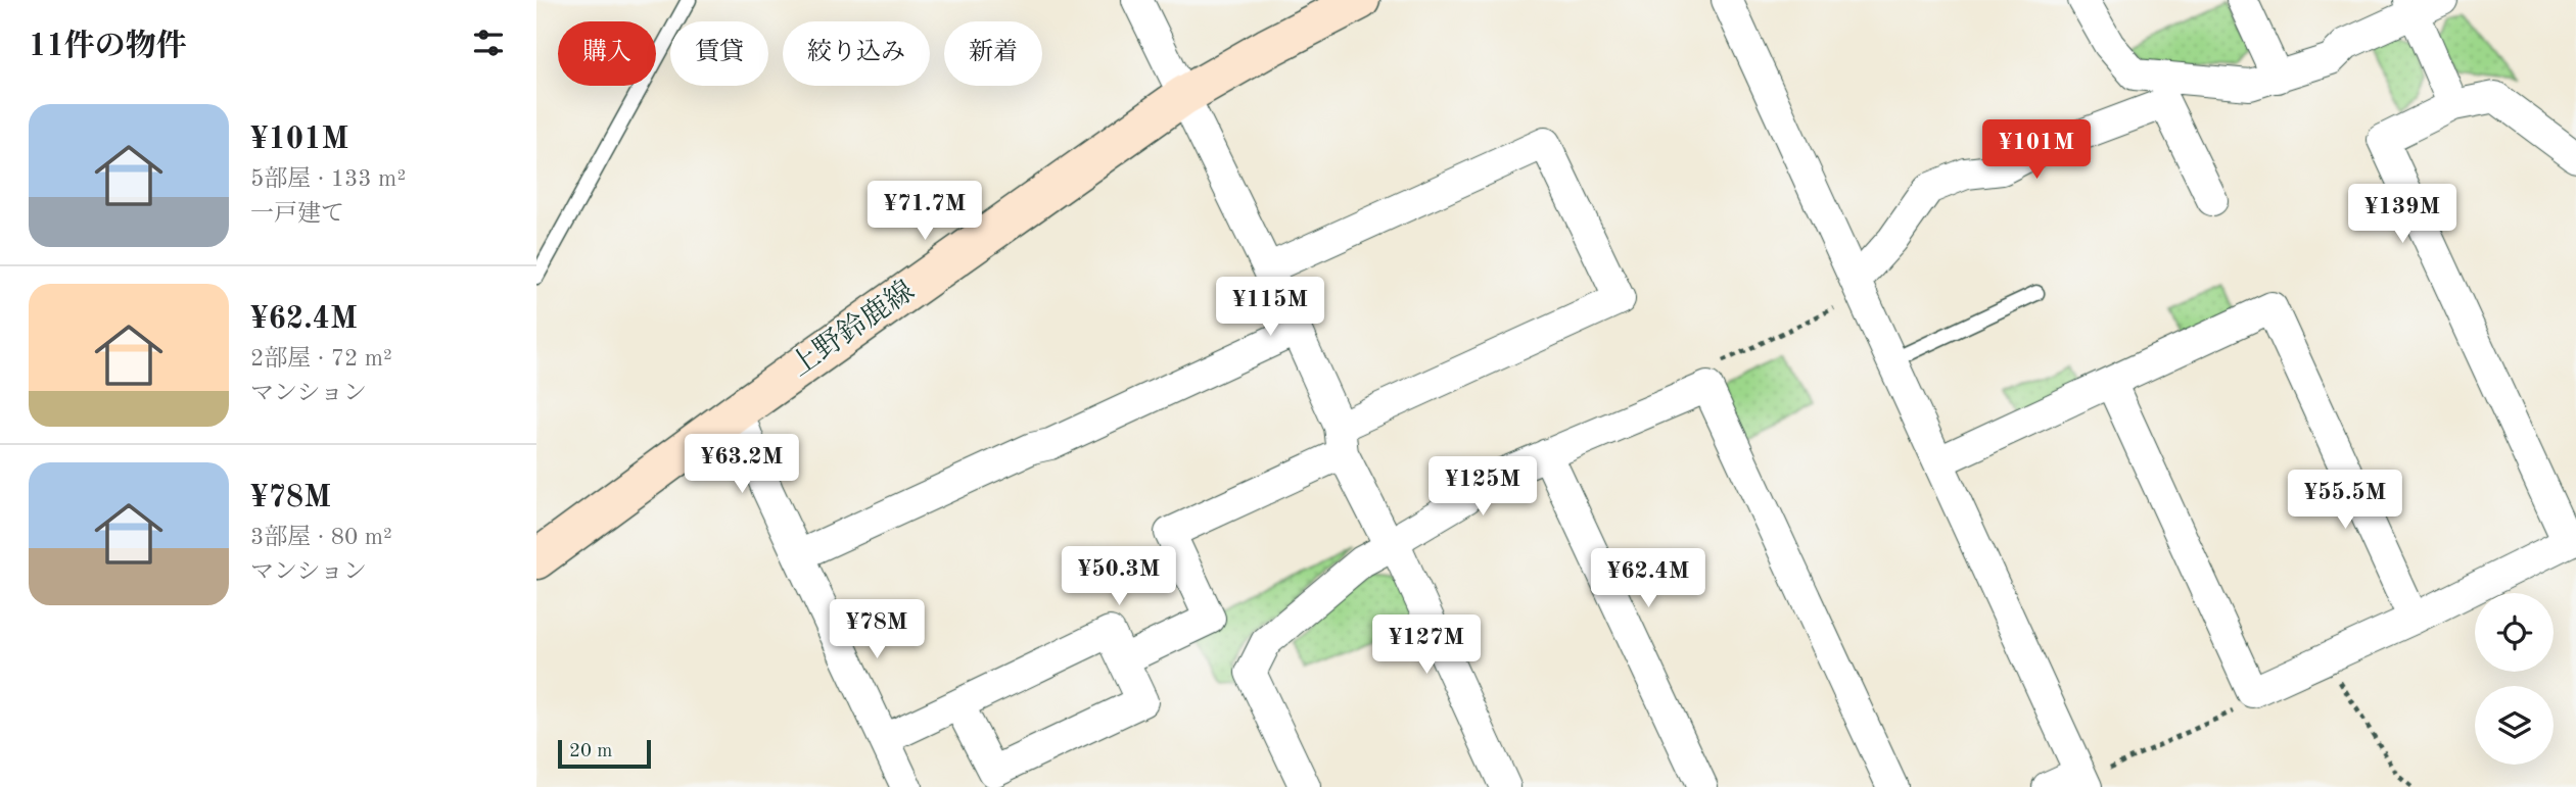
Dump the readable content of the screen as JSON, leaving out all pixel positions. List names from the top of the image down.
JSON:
{
  "streets": {
    "main road": ["上野鈴鹿線"]
  },
  "scale_bar": "20 m",
  "page": {
    "heading": "11件の物件",
    "chip": [
      "購入",
      "賃貸",
      "絞り込み",
      "新着"
    ],
    "list": [
      {
        "name": "¥101M",
        "note": "5部屋 · 133 m² · 一戸建て"
      },
      {
        "name": "¥62.4M",
        "note": "2部屋 · 72 m² · マンション"
      },
      {
        "name": "¥78M",
        "note": "3部屋 · 80 m² · マンション"
      }
    ],
    "price": [
      "¥101M",
      "¥71.7M",
      "¥139M",
      "¥115M",
      "¥63.2M",
      "¥125M",
      "¥55.5M",
      "¥50.3M",
      "¥62.4M",
      "¥78M",
      "¥127M"
    ],
    "scale": "20 m"
  }
}
